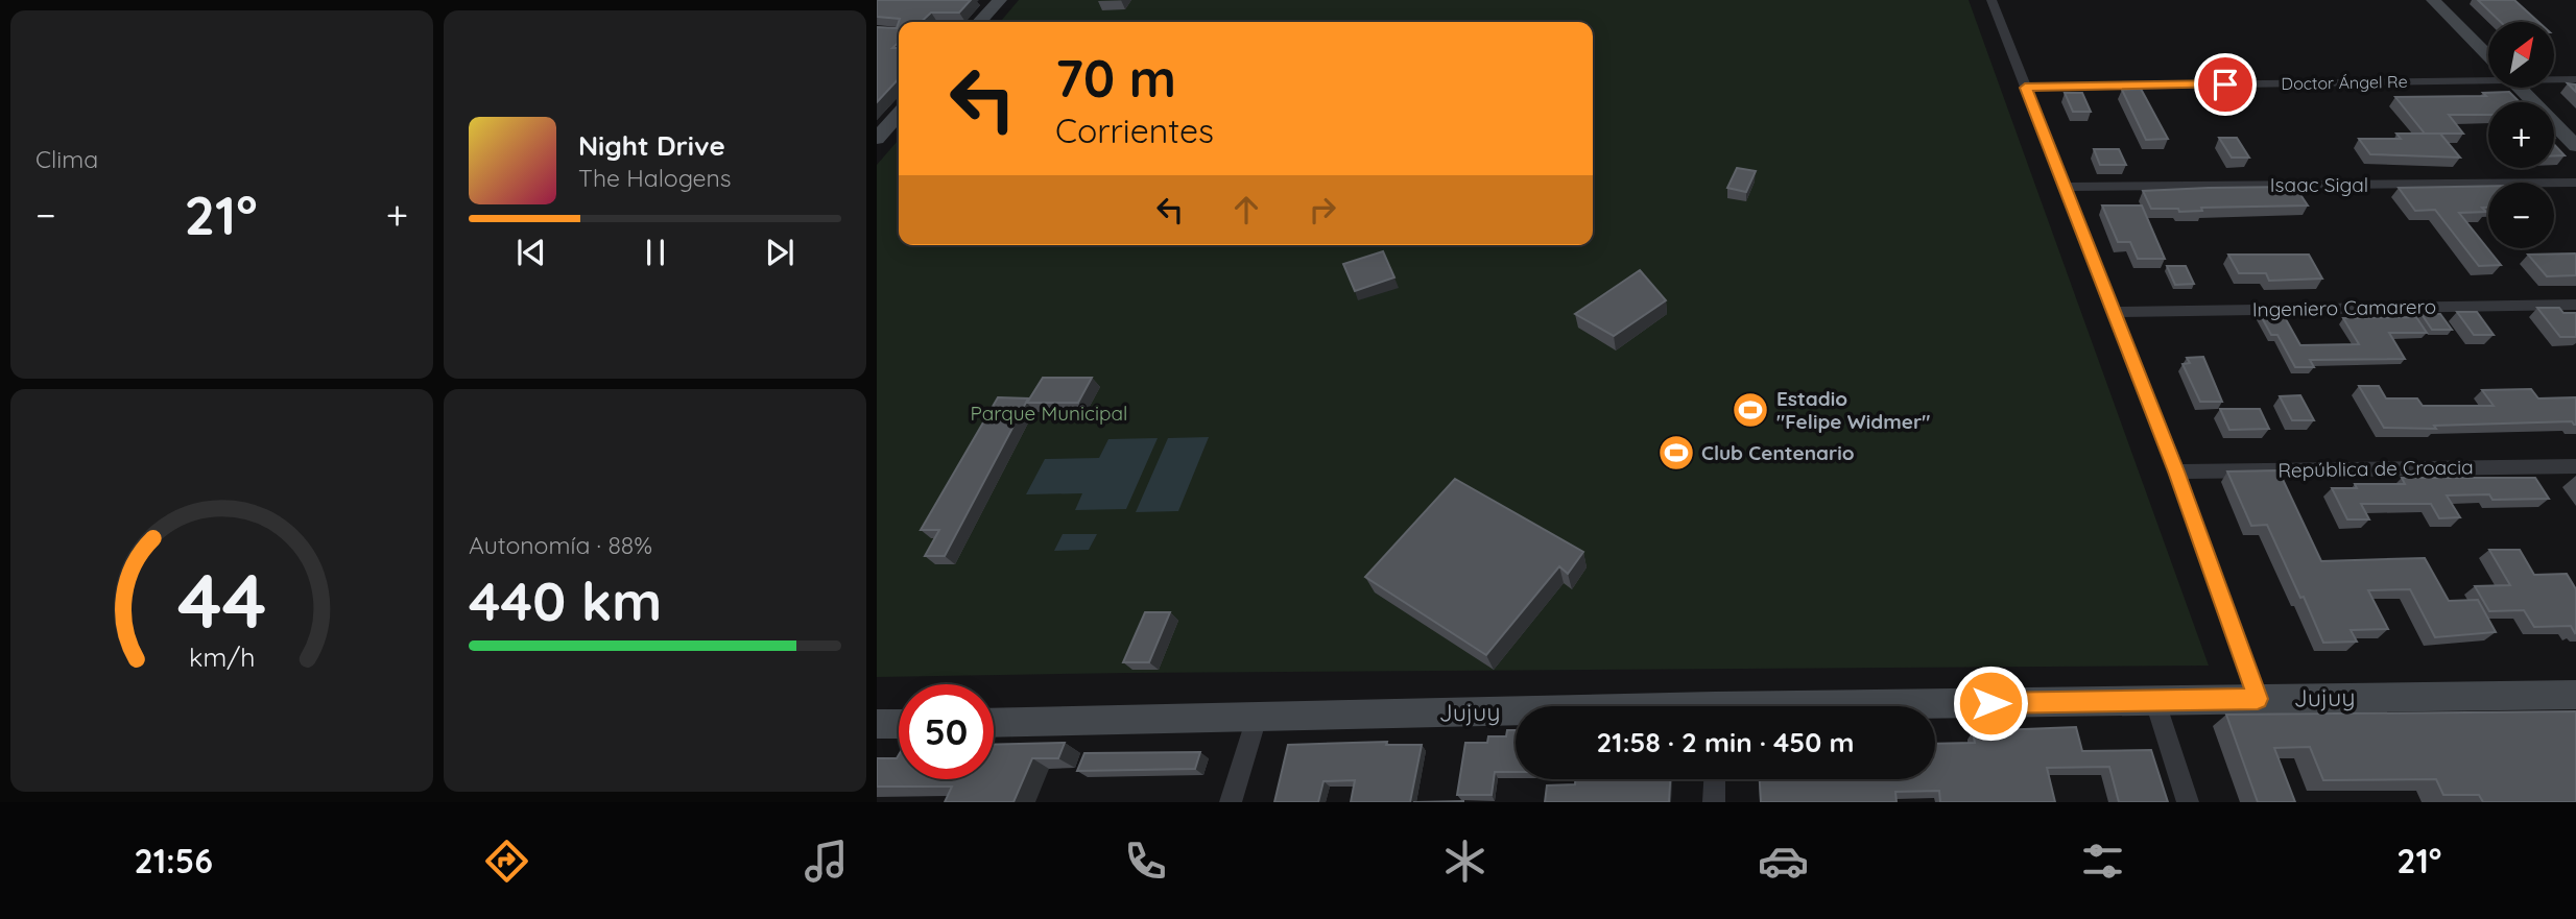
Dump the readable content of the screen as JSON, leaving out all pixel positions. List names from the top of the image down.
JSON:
{
  "streets": {
    "main road": ["Jujuy"],
    "street": [
      "Doctor Ángel Re",
      "Isaac Sigal",
      "Ingeniero Camarero",
      "República de Croacia"
    ]
  },
  "parks": ["Parque Municipal"],
  "places": {
    "sports": ["Estadio \"Felipe Widmer\"", "Club Centenario"]
  },
  "north": "top right",
  "page": {
    "tile": [
      "Clima",
      ["Autonomía · 88%", "440 km"]
    ],
    "map_buttons": ["+", "−"],
    "turn": ["70 m", "Corrientes"],
    "song": ["Night Drive", "The Halogens"],
    "heat": ["−", "21°", "+"],
    "limit": "50",
    "trip": "21:58 · 2 min · 450 m",
    "tabs": ["21:56", "21°"],
    "gauge": ["44", "km/h"]
  }
}
